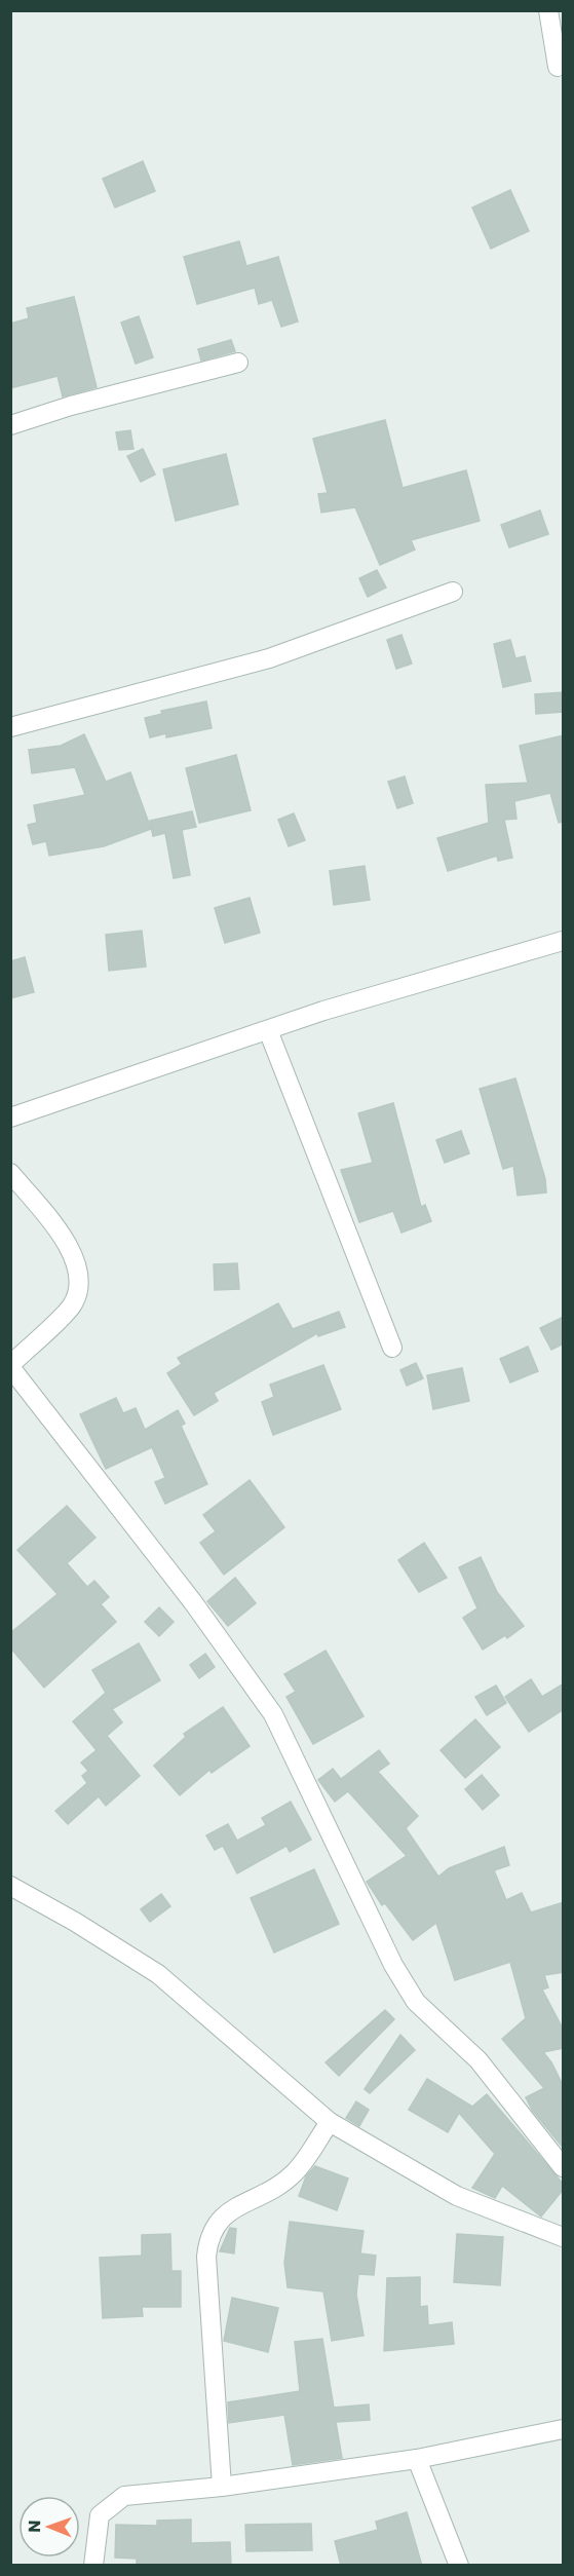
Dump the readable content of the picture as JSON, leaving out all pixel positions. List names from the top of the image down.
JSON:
{
  "north": "left"
}
